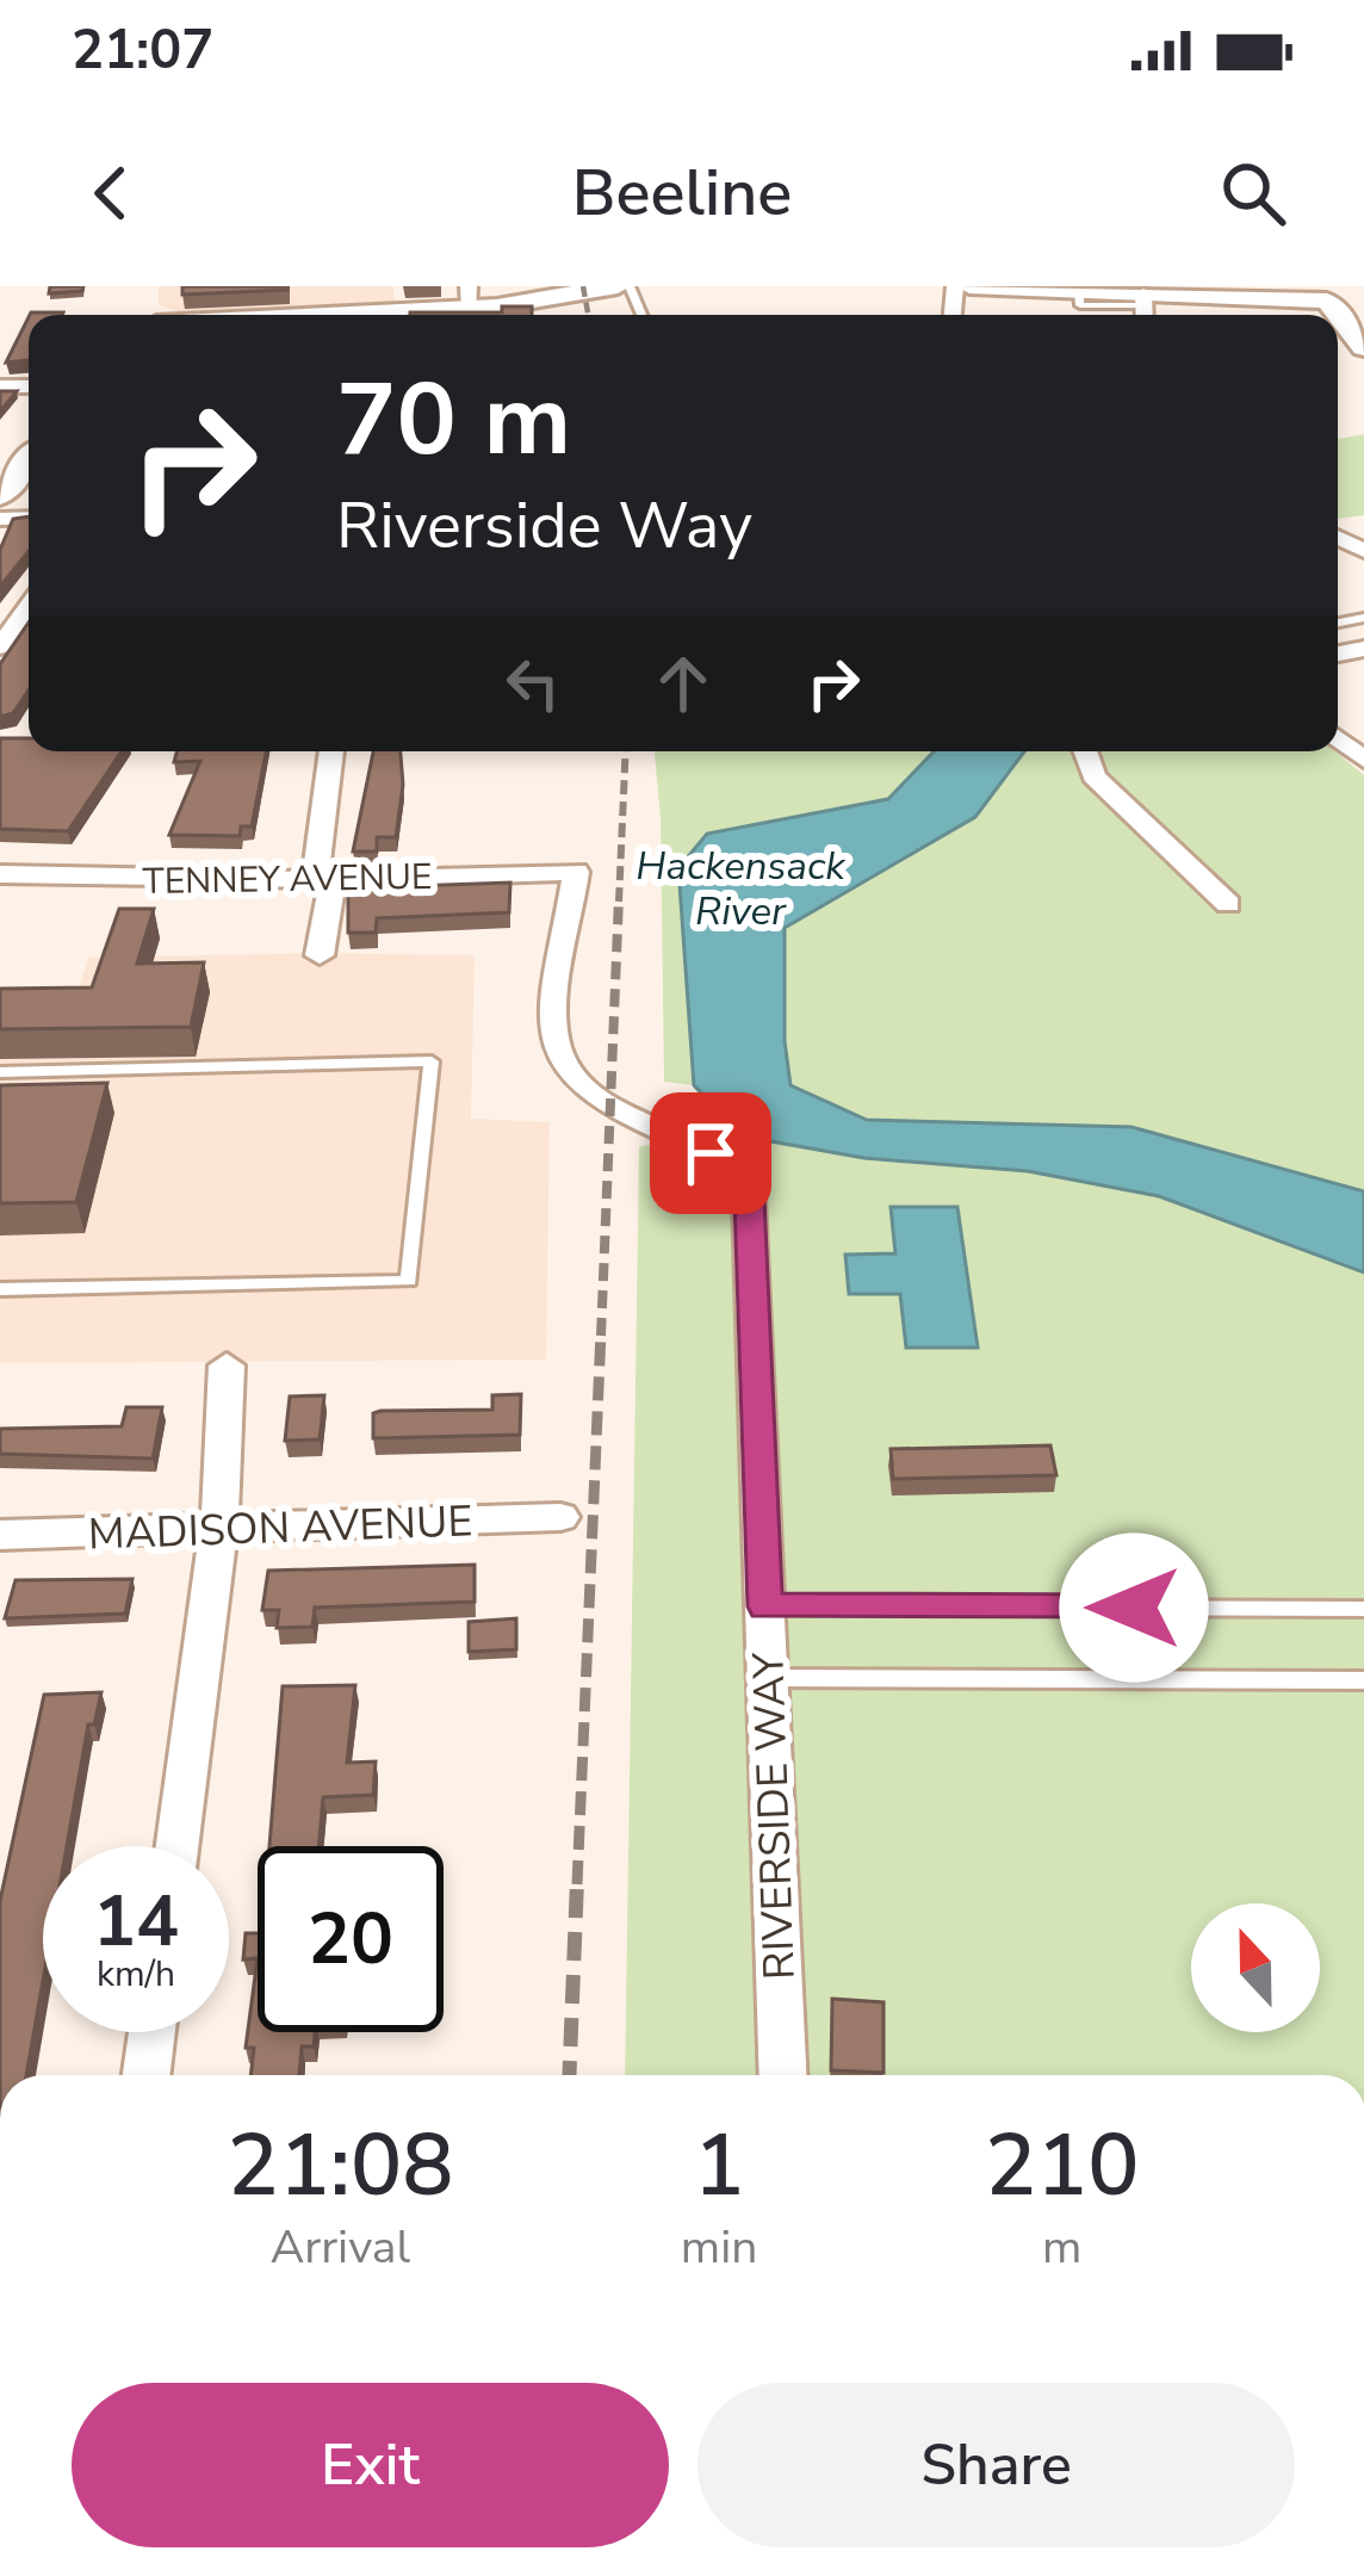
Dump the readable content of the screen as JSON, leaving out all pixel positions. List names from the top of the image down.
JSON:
{
  "streets": {
    "street": ["TENNEY AVENUE", "MADISON AVENUE", "RIVERSIDE WAY"]
  },
  "crossings": [
    ["TENNEY AVENUE", "RIVERSIDE WAY"]
  ],
  "water": ["Hackensack River"],
  "north": "top",
  "page": {
    "status": "21:07",
    "header": "Beeline",
    "turn": ["70 m", "Riverside Way"],
    "speed": "14 km/h",
    "limit": "20",
    "eta": [
      "21:08",
      "Arrival",
      "1",
      "min",
      "210",
      "m"
    ],
    "buttons": ["Exit", "Share"]
  }
}
